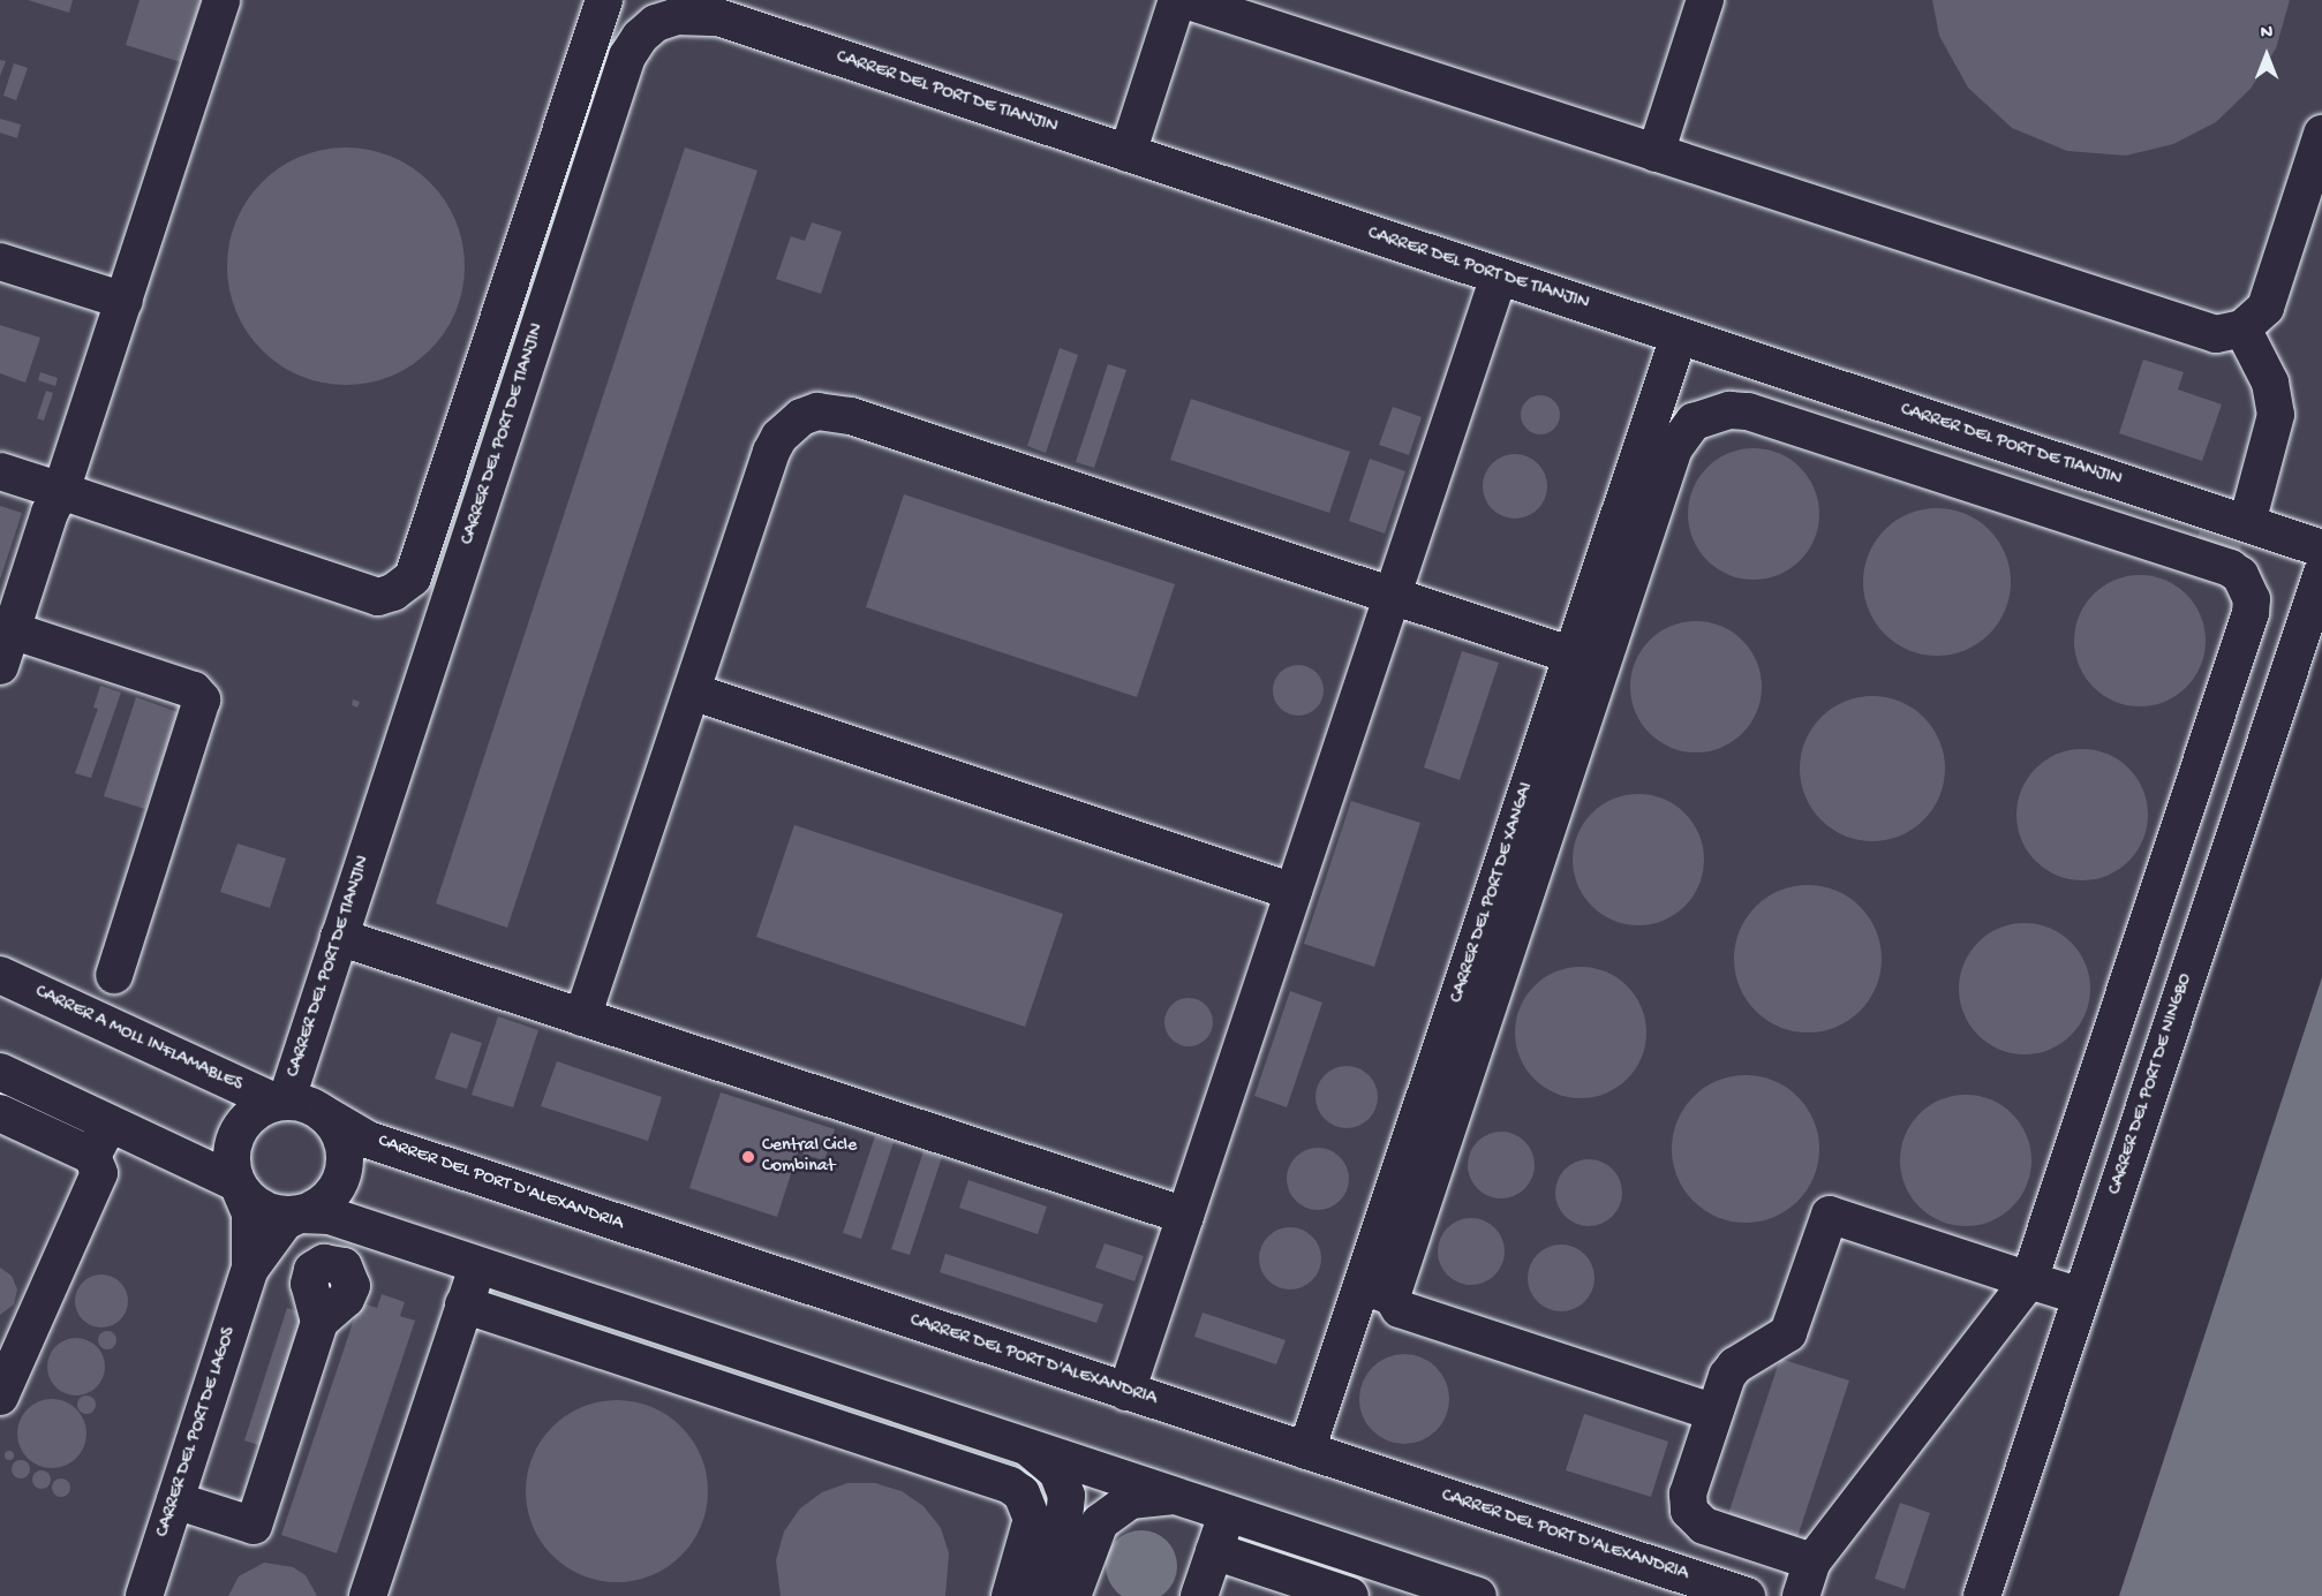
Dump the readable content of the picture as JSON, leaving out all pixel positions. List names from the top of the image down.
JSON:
{
  "streets": {
    "street": [
      "CARRER DEL PORT DE TIANJIN",
      "CARRER DEL PORT DE XANGAI",
      "CARRER A MOLL INFLAMABLES",
      "CARRER DEL PORT DE NINGBO",
      "CARRER DEL PORT D'ALEXANDRIA",
      "CARRER DEL PORT DE LAGOS"
    ]
  },
  "crossings": [
    ["CARRER DEL PORT DE TIANJIN", "CARRER DEL PORT DE XANGAI"],
    ["CARRER DEL PORT DE TIANJIN", "CARRER A MOLL INFLAMABLES"],
    ["CARRER DEL PORT DE TIANJIN", "CARRER DEL PORT D'ALEXANDRIA"],
    ["CARRER DEL PORT DE XANGAI", "CARRER DEL PORT D'ALEXANDRIA"],
    ["CARRER A MOLL INFLAMABLES", "CARRER DEL PORT D'ALEXANDRIA"]
  ],
  "places": ["Central Cicle Combinat"],
  "north": "top"
}
